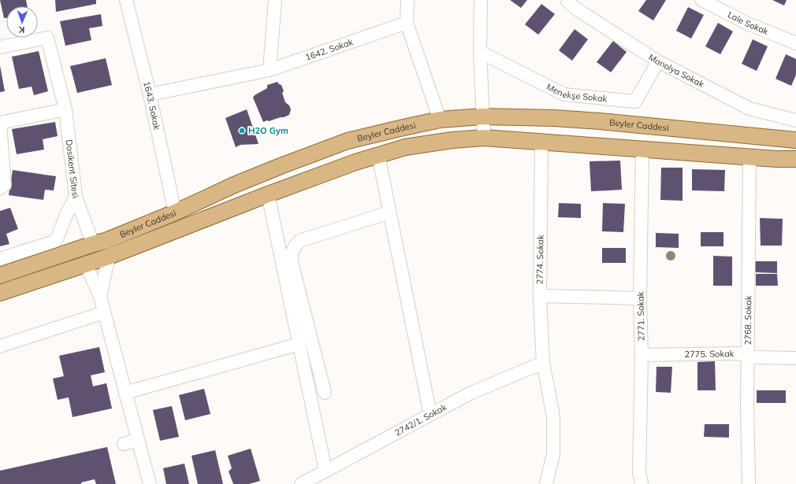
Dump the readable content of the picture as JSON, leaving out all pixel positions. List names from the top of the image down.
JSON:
{
  "streets": {
    "main road": ["Beyler Caddesi"],
    "street": [
      "Lale Sokak",
      "1642. Sokak",
      "Manolya Sokak",
      "Menekşe Sokak",
      "1643. Sokak",
      "Dosikent Sitesi",
      "2774. Sokak",
      "2771. Sokak",
      "2768. Sokak",
      "2775. Sokak",
      "2742/1. Sokak"
    ]
  },
  "crossings": [
    ["1642. Sokak", "1643. Sokak"],
    ["Manolya Sokak", "Menekşe Sokak"],
    ["1643. Sokak", "Beyler Caddesi"],
    ["Beyler Caddesi", "2774. Sokak"],
    ["Beyler Caddesi", "2771. Sokak"],
    ["Beyler Caddesi", "2768. Sokak"],
    ["2774. Sokak", "2771. Sokak"],
    ["2771. Sokak", "2775. Sokak"],
    ["2768. Sokak", "2775. Sokak"]
  ],
  "places": ["H2O Gym"],
  "north": "bottom"
}
